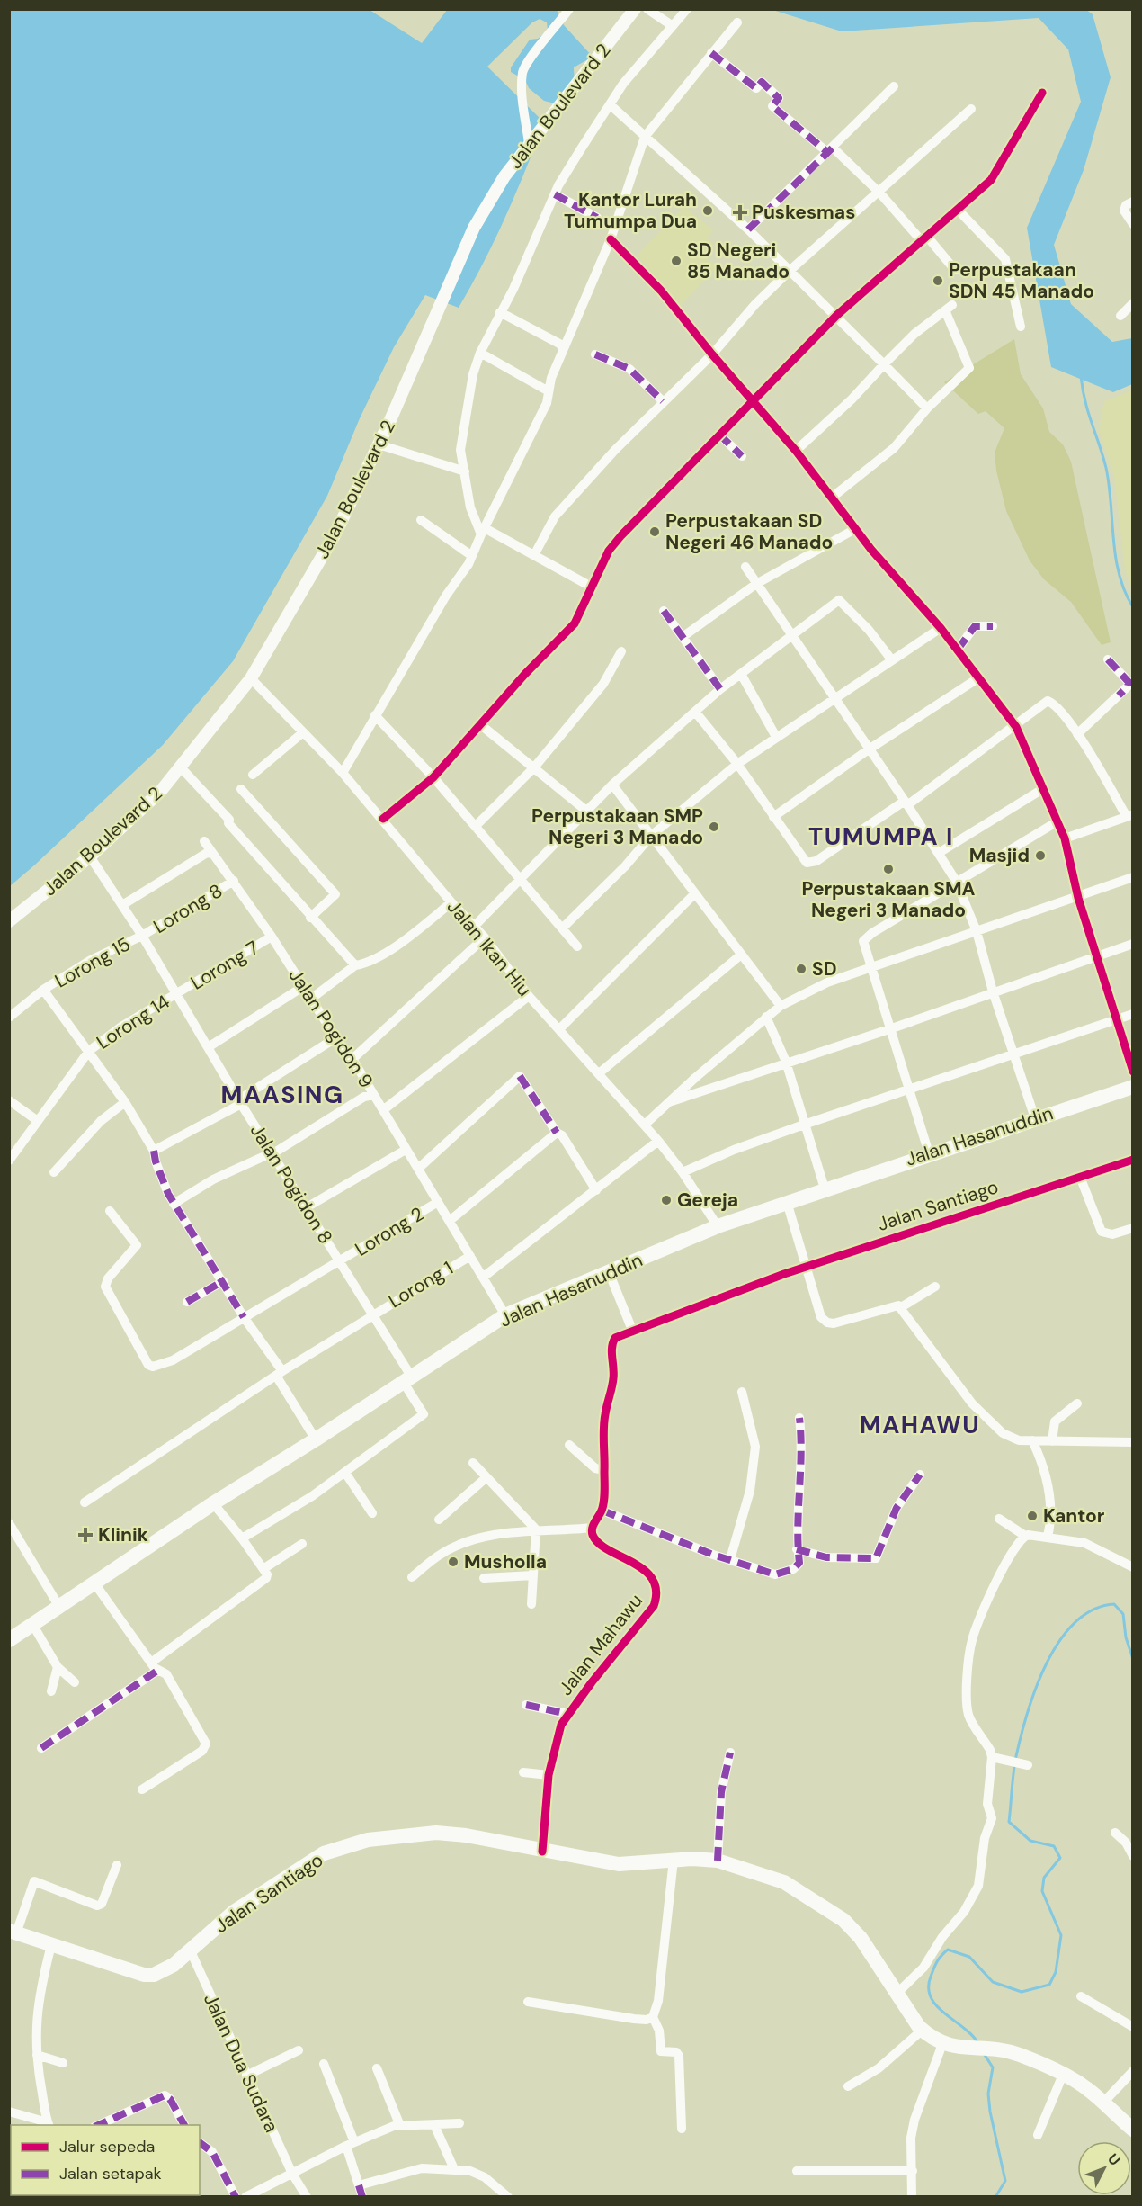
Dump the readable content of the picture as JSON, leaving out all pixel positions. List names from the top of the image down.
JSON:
{
  "streets": {
    "highway": ["Jalan Hasanuddin", "Jalan Santiago"],
    "main road": ["Jalan Boulevard 2"],
    "street": [
      "Lorong 8",
      "Jalan Ikan Hiu",
      "Lorong 15",
      "Lorong 7",
      "Lorong 14",
      "Jalan Pogidon 9",
      "Jalan Pogidon 8",
      "Lorong 2",
      "Lorong 1",
      "Jalan Mahawu",
      "Jalan Dua Sudara"
    ]
  },
  "crossings": [
    ["Jalan Boulevard 2", "Jalan Ikan Hiu"],
    ["Jalan Boulevard 2", "Jalan Pogidon 8"],
    ["Lorong 8", "Lorong 15"],
    ["Lorong 8", "Jalan Pogidon 9"],
    ["Lorong 8", "Jalan Pogidon 8"],
    ["Jalan Ikan Hiu", "Jalan Hasanuddin"],
    ["Lorong 15", "Jalan Pogidon 8"],
    ["Lorong 7", "Lorong 14"],
    ["Lorong 7", "Jalan Pogidon 9"],
    ["Lorong 7", "Jalan Pogidon 8"],
    ["Lorong 14", "Jalan Pogidon 8"],
    ["Jalan Pogidon 9", "Jalan Hasanuddin"],
    ["Jalan Pogidon 9", "Lorong 2"],
    ["Jalan Pogidon 9", "Lorong 1"],
    ["Jalan Hasanuddin", "Jalan Pogidon 8"],
    ["Jalan Pogidon 8", "Lorong 2"],
    ["Jalan Pogidon 8", "Lorong 1"],
    ["Jalan Santiago", "Jalan Mahawu"],
    ["Jalan Santiago", "Jalan Dua Sudara"]
  ],
  "districts": ["TUMUMPA I", "MAASING", "MAHAWU"],
  "places": {
    "other": [
      "Kantor Lurah Tumumpa Dua",
      "SD Negeri 85 Manado",
      "Perpustakaan SDN 45 Manado",
      "Perpustakaan SD Negeri 46 Manado",
      "Perpustakaan SMP Negeri 3 Manado",
      "Masjid",
      "Perpustakaan SMA Negeri 3 Manado",
      "SD",
      "Gereja",
      "Kantor",
      "Musholla"
    ],
    "health": ["Puskesmas", "Klinik"]
  },
  "legend": ["Jalur sepeda", "Jalan setapak"],
  "north": "top right"
}
